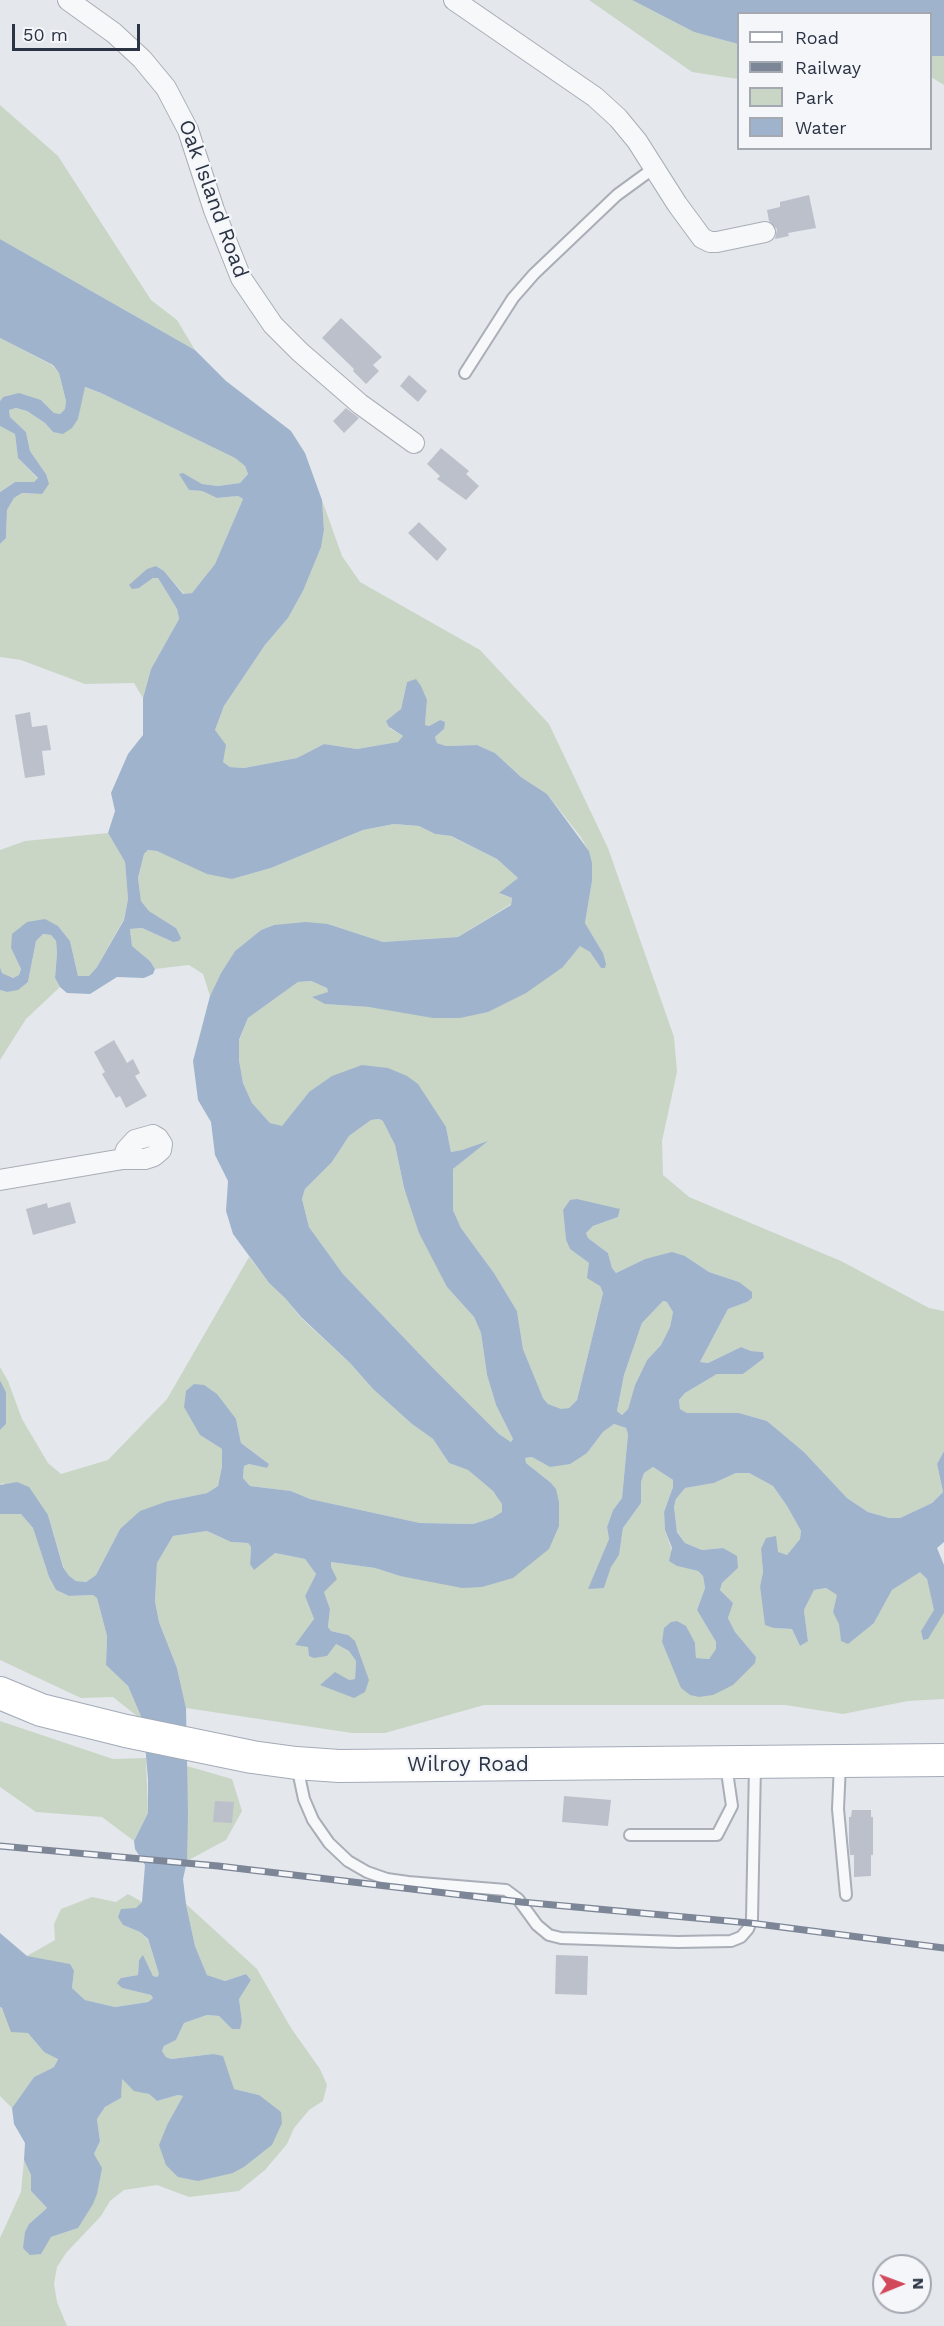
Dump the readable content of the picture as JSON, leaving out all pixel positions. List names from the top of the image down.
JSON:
{
  "streets": {
    "main road": ["Wilroy Road"],
    "street": ["Oak Island Road"]
  },
  "legend": [
    "Road",
    "Railway",
    "Park",
    "Water"
  ],
  "scale_bar": "50 m",
  "north": "right"
}
